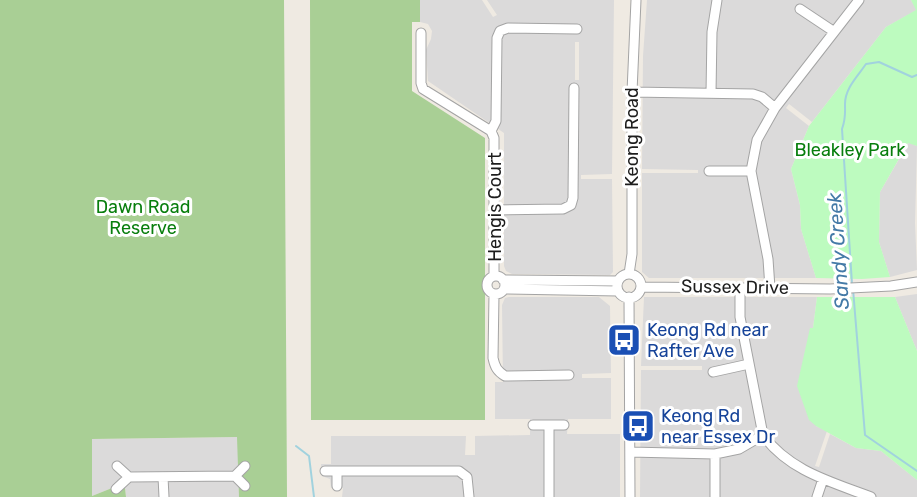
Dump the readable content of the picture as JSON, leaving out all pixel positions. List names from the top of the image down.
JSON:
{
  "streets": {
    "street": ["Keong Road", "Hengis Court", "Sussex Drive"]
  },
  "crossings": [
    ["Keong Road", "Sussex Drive"]
  ],
  "water": ["Sandy Creek"],
  "parks": ["Bleakley Park", "Dawn Road Reserve"],
  "places": {
    "bus stop": ["Keong Rd near Rafter Ave", "Keong Rd near Essex Dr"]
  }
}
